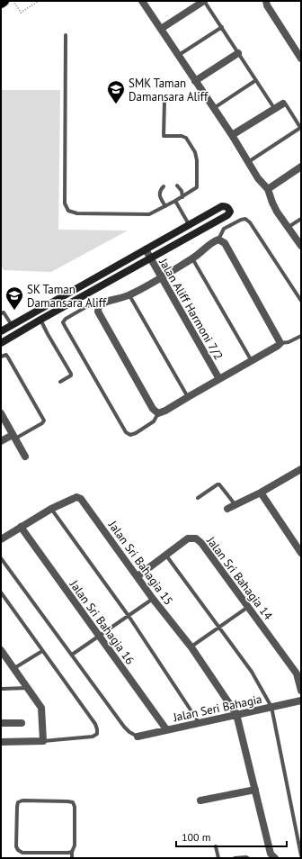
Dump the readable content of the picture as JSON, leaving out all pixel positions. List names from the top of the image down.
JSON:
{
  "streets": {
    "street": [
      "Jalan Aliff Harmoni 7/2",
      "Jalan Sri Bahagia 15",
      "Jalan Sri Bahagia 14",
      "Jalan Sri Bahagia 16",
      "Jalan Seri Bahagia"
    ]
  },
  "crossings": [
    ["Jalan Sri Bahagia 15", "Jalan Sri Bahagia 14"],
    ["Jalan Sri Bahagia 15", "Jalan Sri Bahagia 16"],
    ["Jalan Sri Bahagia 15", "Jalan Seri Bahagia"],
    ["Jalan Sri Bahagia 16", "Jalan Seri Bahagia"]
  ],
  "places": {
    "school or university": ["SMK Taman Damansara Aliff", "SK Taman Damansara Aliff"]
  },
  "scale_bar": "100 m"
}
